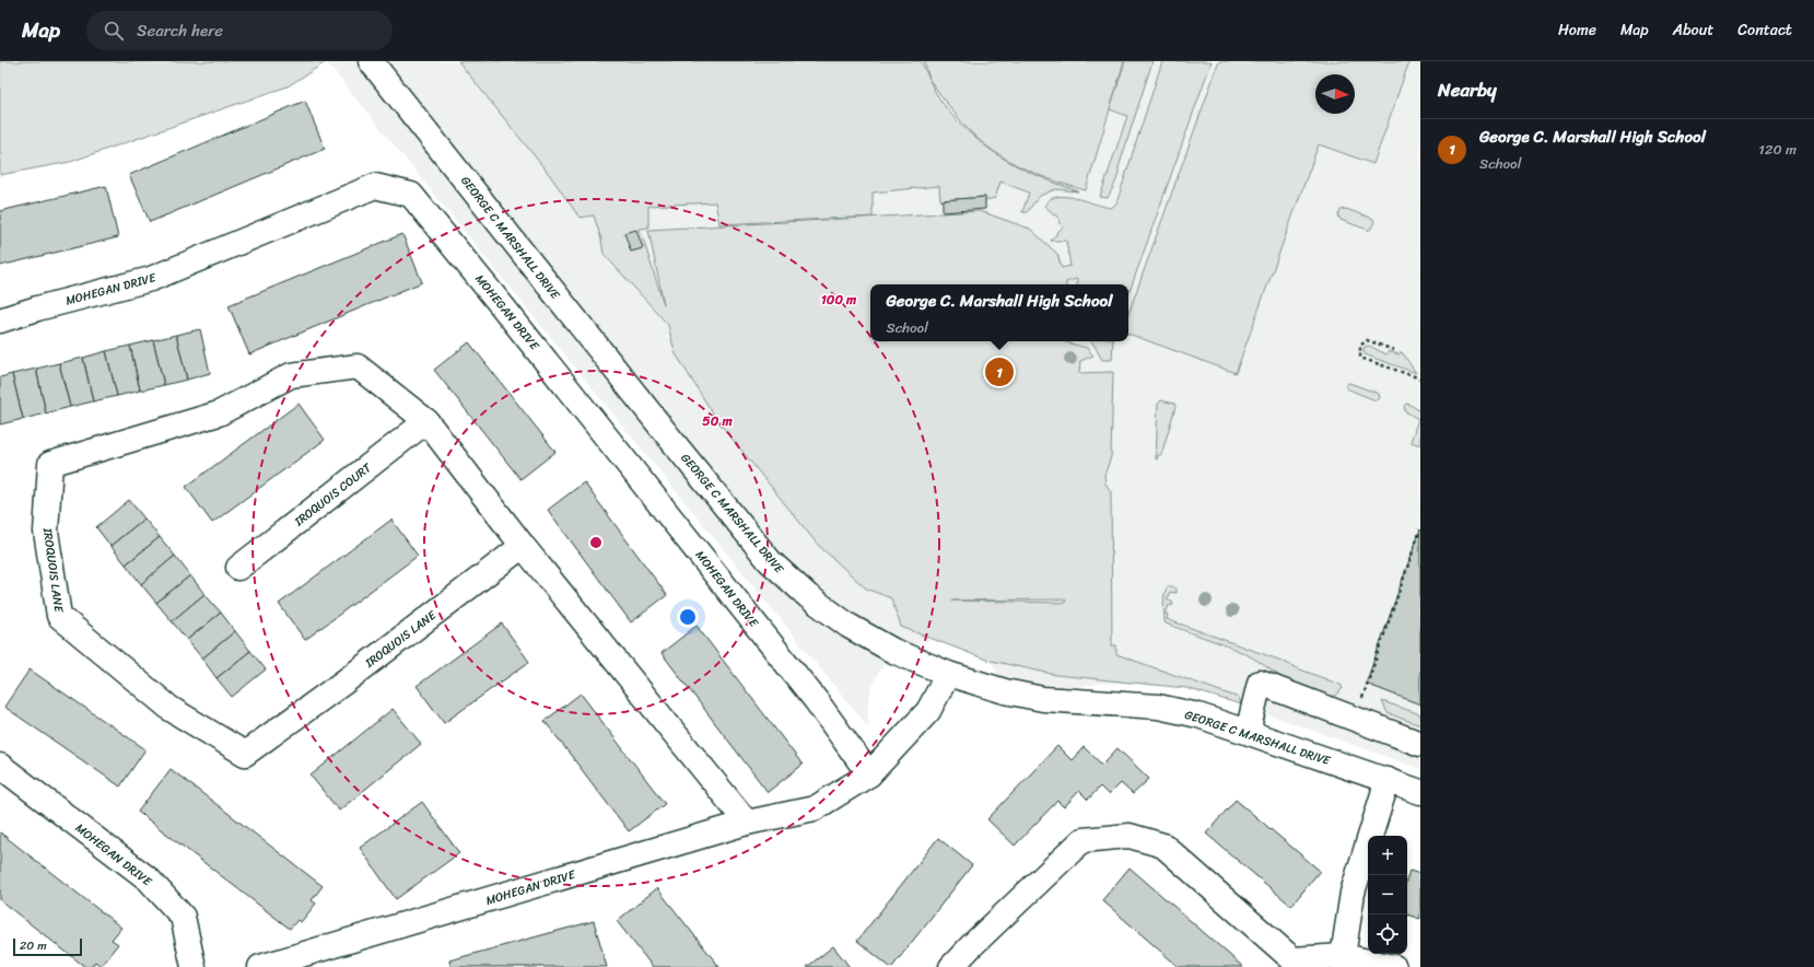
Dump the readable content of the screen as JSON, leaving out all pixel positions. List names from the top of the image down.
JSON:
{
  "streets": {
    "street": [
      "GEORGE C MARSHALL DRIVE",
      "MOHEGAN DRIVE",
      "IROQUOIS COURT",
      "IROQUOIS LANE"
    ]
  },
  "crossings": [
    ["GEORGE C MARSHALL DRIVE", "MOHEGAN DRIVE"],
    ["MOHEGAN DRIVE", "IROQUOIS LANE"],
    ["IROQUOIS COURT", "IROQUOIS LANE"]
  ],
  "scale_bar": "20 m",
  "north": "right",
  "page": {
    "header": "Map",
    "search": "Search here",
    "nav": [
      "Home",
      "Map",
      "About",
      "Contact"
    ],
    "heading": "Nearby",
    "list": [
      {
        "mark": "1",
        "name": "George C. Marshall High School",
        "note": "School",
        "value": "120 m"
      }
    ],
    "popup": ["George C. Marshall High School", "School"],
    "pins": "1",
    "map_buttons": ["+", "−"],
    "scale": "20 m"
  },
  "rings": ["100 m", "50 m"]
}
